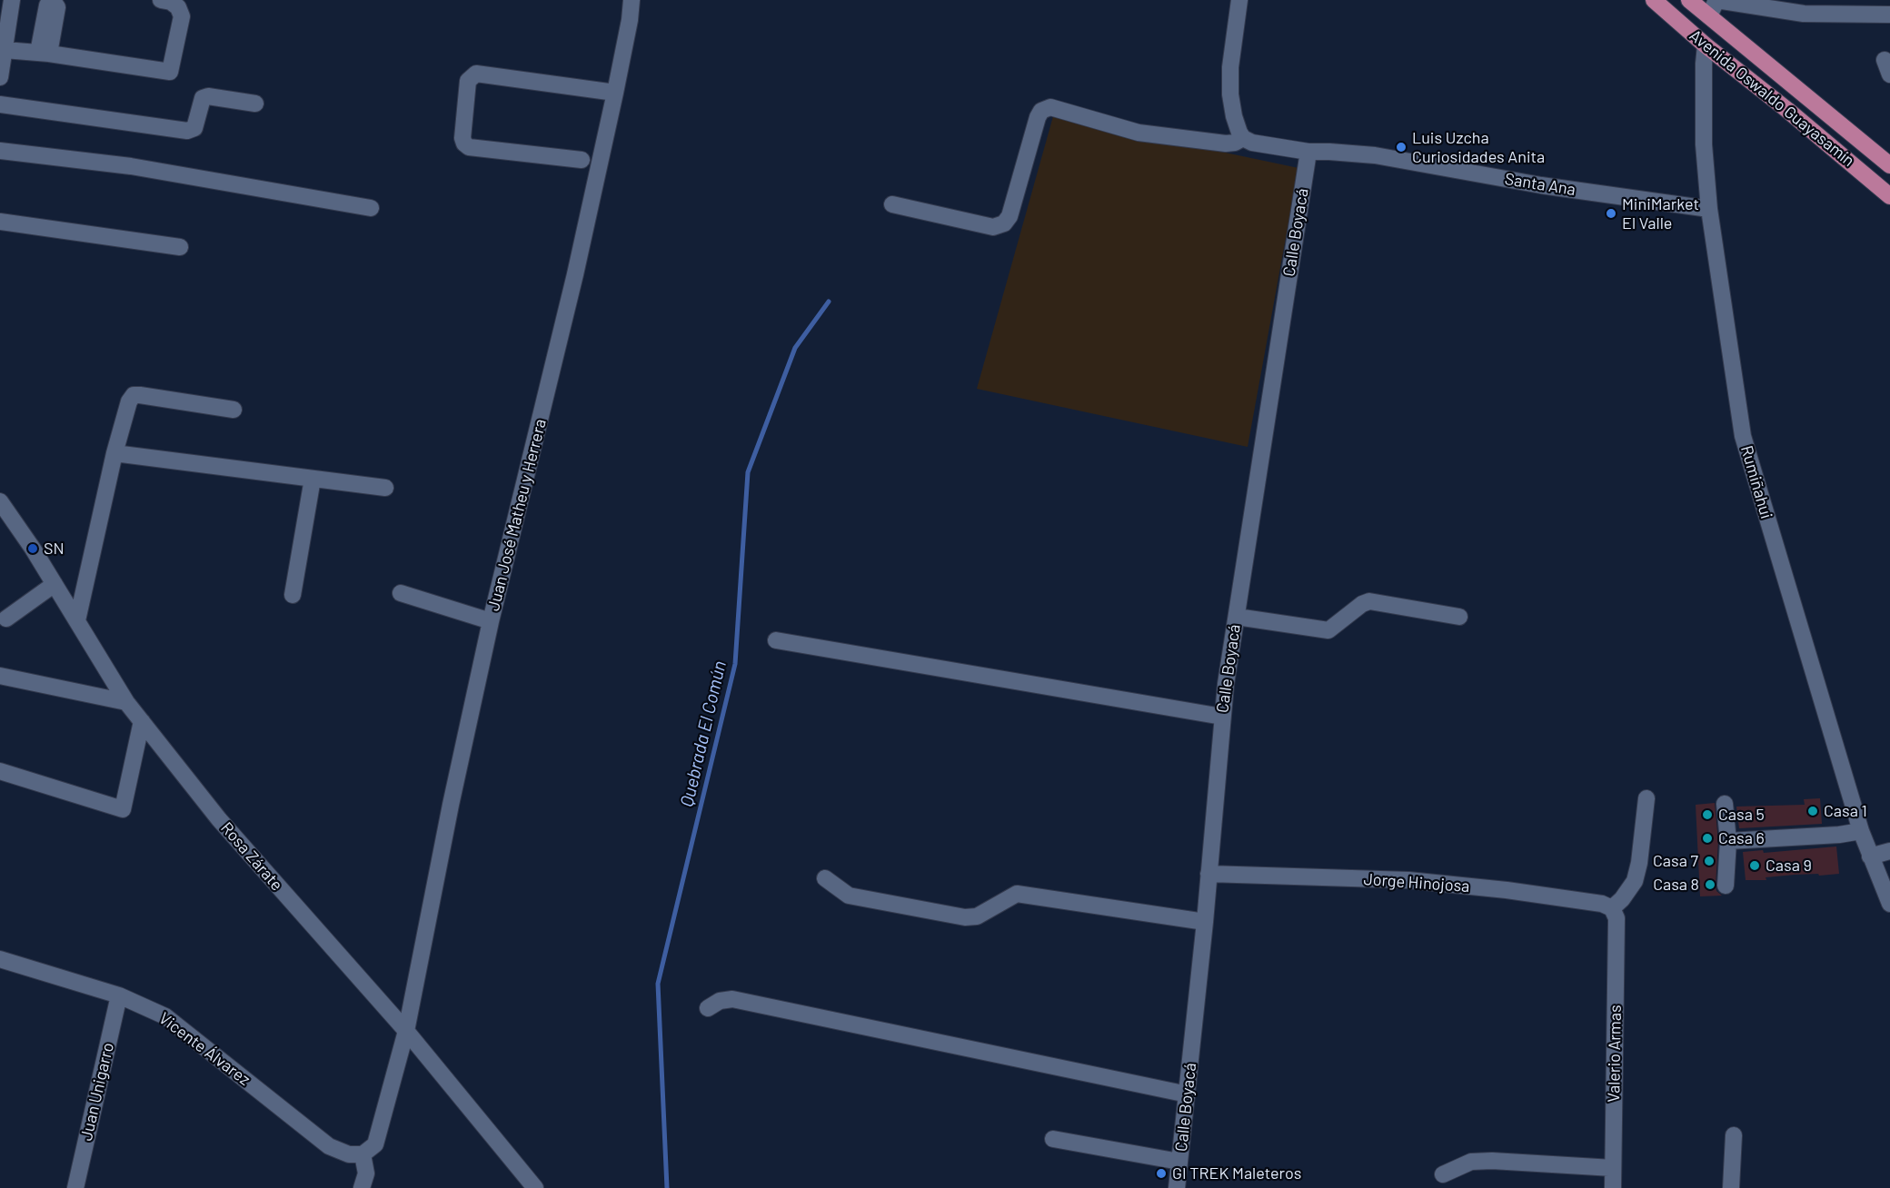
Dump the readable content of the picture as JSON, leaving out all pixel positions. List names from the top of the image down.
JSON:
{
  "streets": {
    "main road": ["Avenida Oswaldo Guayasamín"],
    "street": [
      "Santa Ana",
      "Calle Boyacá",
      "Rumiñahui",
      "Juan José Matheu y Herrera",
      "Rosa Zárate",
      "Jorge Hinojosa",
      "Vicente Álvarez",
      "Valerio Armas",
      "Juan Unigarro"
    ]
  },
  "crossings": [
    ["Avenida Oswaldo Guayasamín", "Rumiñahui"],
    ["Santa Ana", "Calle Boyacá"],
    ["Santa Ana", "Rumiñahui"],
    ["Calle Boyacá", "Jorge Hinojosa"],
    ["Juan José Matheu y Herrera", "Rosa Zárate"],
    ["Jorge Hinojosa", "Valerio Armas"],
    ["Vicente Álvarez", "Juan Unigarro"]
  ],
  "water": ["Quebrada El Común"],
  "places": [
    "Luis Uzcha Curiosidades Anita",
    "MiniMarket El Valle",
    "SN",
    "Casa 1",
    "Casa 5",
    "Casa 6",
    "Casa 7",
    "Casa 9",
    "Casa 8",
    "GI TREK Maleteros"
  ]
}
